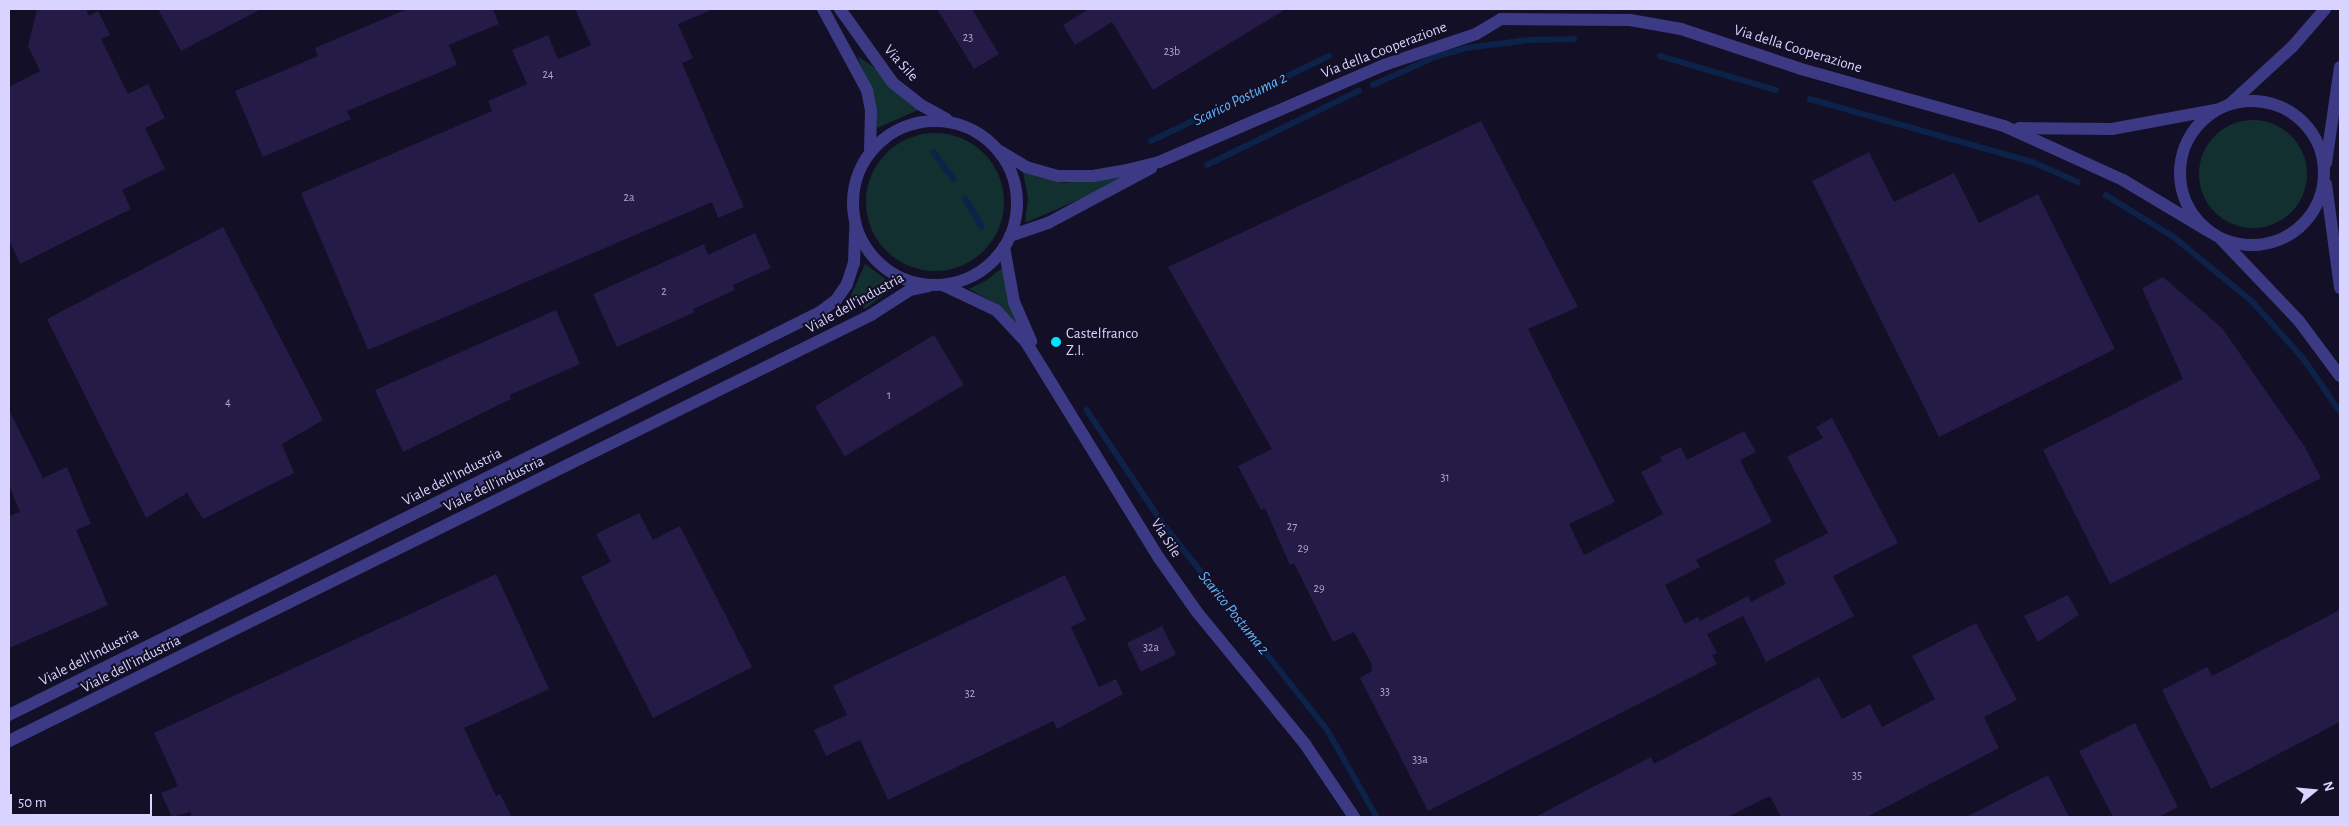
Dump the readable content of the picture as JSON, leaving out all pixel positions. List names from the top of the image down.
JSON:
{
  "streets": {
    "street": [
      "Via della Cooperazione",
      "Via Sile",
      "Viale dell'industria",
      "Viale dell'Industria"
    ]
  },
  "crossings": [
    ["Via della Cooperazione", "Via Sile"],
    ["Via della Cooperazione", "Viale dell'industria"],
    ["Via della Cooperazione", "Viale dell'Industria"],
    ["Via Sile", "Viale dell'industria"],
    ["Via Sile", "Viale dell'Industria"],
    ["Viale dell'industria", "Viale dell'Industria"]
  ],
  "water": ["Scarico Postuma 2"],
  "places": ["Castelfranco Z.I."],
  "house_numbers": [
    "23",
    "23b",
    "24",
    "2a",
    "2",
    "1",
    "4",
    "31",
    "27",
    "29",
    "29",
    "32a",
    "33",
    "32",
    "33a",
    "35"
  ],
  "scale_bar": "50 m",
  "north": "right"
}
